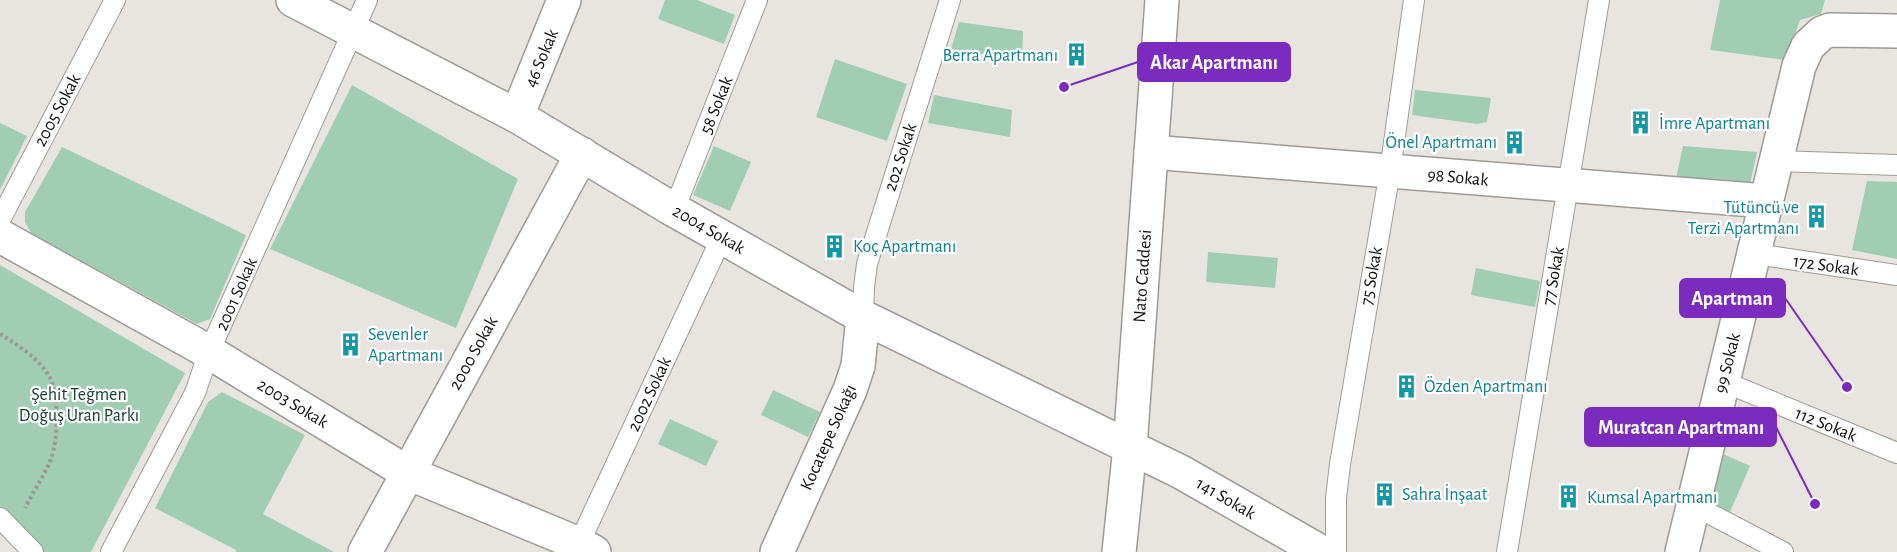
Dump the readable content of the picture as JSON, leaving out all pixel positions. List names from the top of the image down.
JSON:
{
  "streets": {
    "street": [
      "46 Sokak",
      "98 Sokak",
      "2004 Sokak",
      "Nato Caddesi",
      "2000 Sokak",
      "99 Sokak",
      "2003 Sokak",
      "Kocatepe Sokağı",
      "141 Sokak"
    ],
    "lane": [
      "58 Sokak",
      "2005 Sokak",
      "202 Sokak",
      "172 Sokak",
      "75 Sokak",
      "77 Sokak",
      "2001 Sokak",
      "2002 Sokak",
      "112 Sokak"
    ]
  },
  "crossings": [
    ["46 Sokak", "2004 Sokak"],
    ["58 Sokak", "2004 Sokak"],
    ["202 Sokak", "2004 Sokak"],
    ["202 Sokak", "Kocatepe Sokağı"],
    ["98 Sokak", "Nato Caddesi"],
    ["98 Sokak", "75 Sokak"],
    ["98 Sokak", "77 Sokak"],
    ["98 Sokak", "99 Sokak"],
    ["2004 Sokak", "Nato Caddesi"],
    ["2004 Sokak", "2001 Sokak"],
    ["2004 Sokak", "2000 Sokak"],
    ["2004 Sokak", "2002 Sokak"],
    ["2004 Sokak", "Kocatepe Sokağı"],
    ["2004 Sokak", "141 Sokak"],
    ["172 Sokak", "99 Sokak"],
    ["Nato Caddesi", "141 Sokak"],
    ["2001 Sokak", "2003 Sokak"],
    ["2000 Sokak", "2003 Sokak"],
    ["99 Sokak", "112 Sokak"],
    ["2002 Sokak", "2003 Sokak"]
  ],
  "parks": ["Şehit Teğmen Doğuş Uran Parkı"],
  "places": {
    "building": [
      "Berra Apartmanı",
      "İmre Apartmanı",
      "Önel Apartmanı",
      "Tütüncü ve Terzi Apartmanı",
      "Koç Apartmanı",
      "Sevenler Apartmanı",
      "Özden Apartmanı",
      "Sahra İnşaat",
      "Kumsal Apartmanı"
    ],
    "other": ["Akar Apartmanı", "Apartman", "Muratcan Apartmanı"]
  }
}
